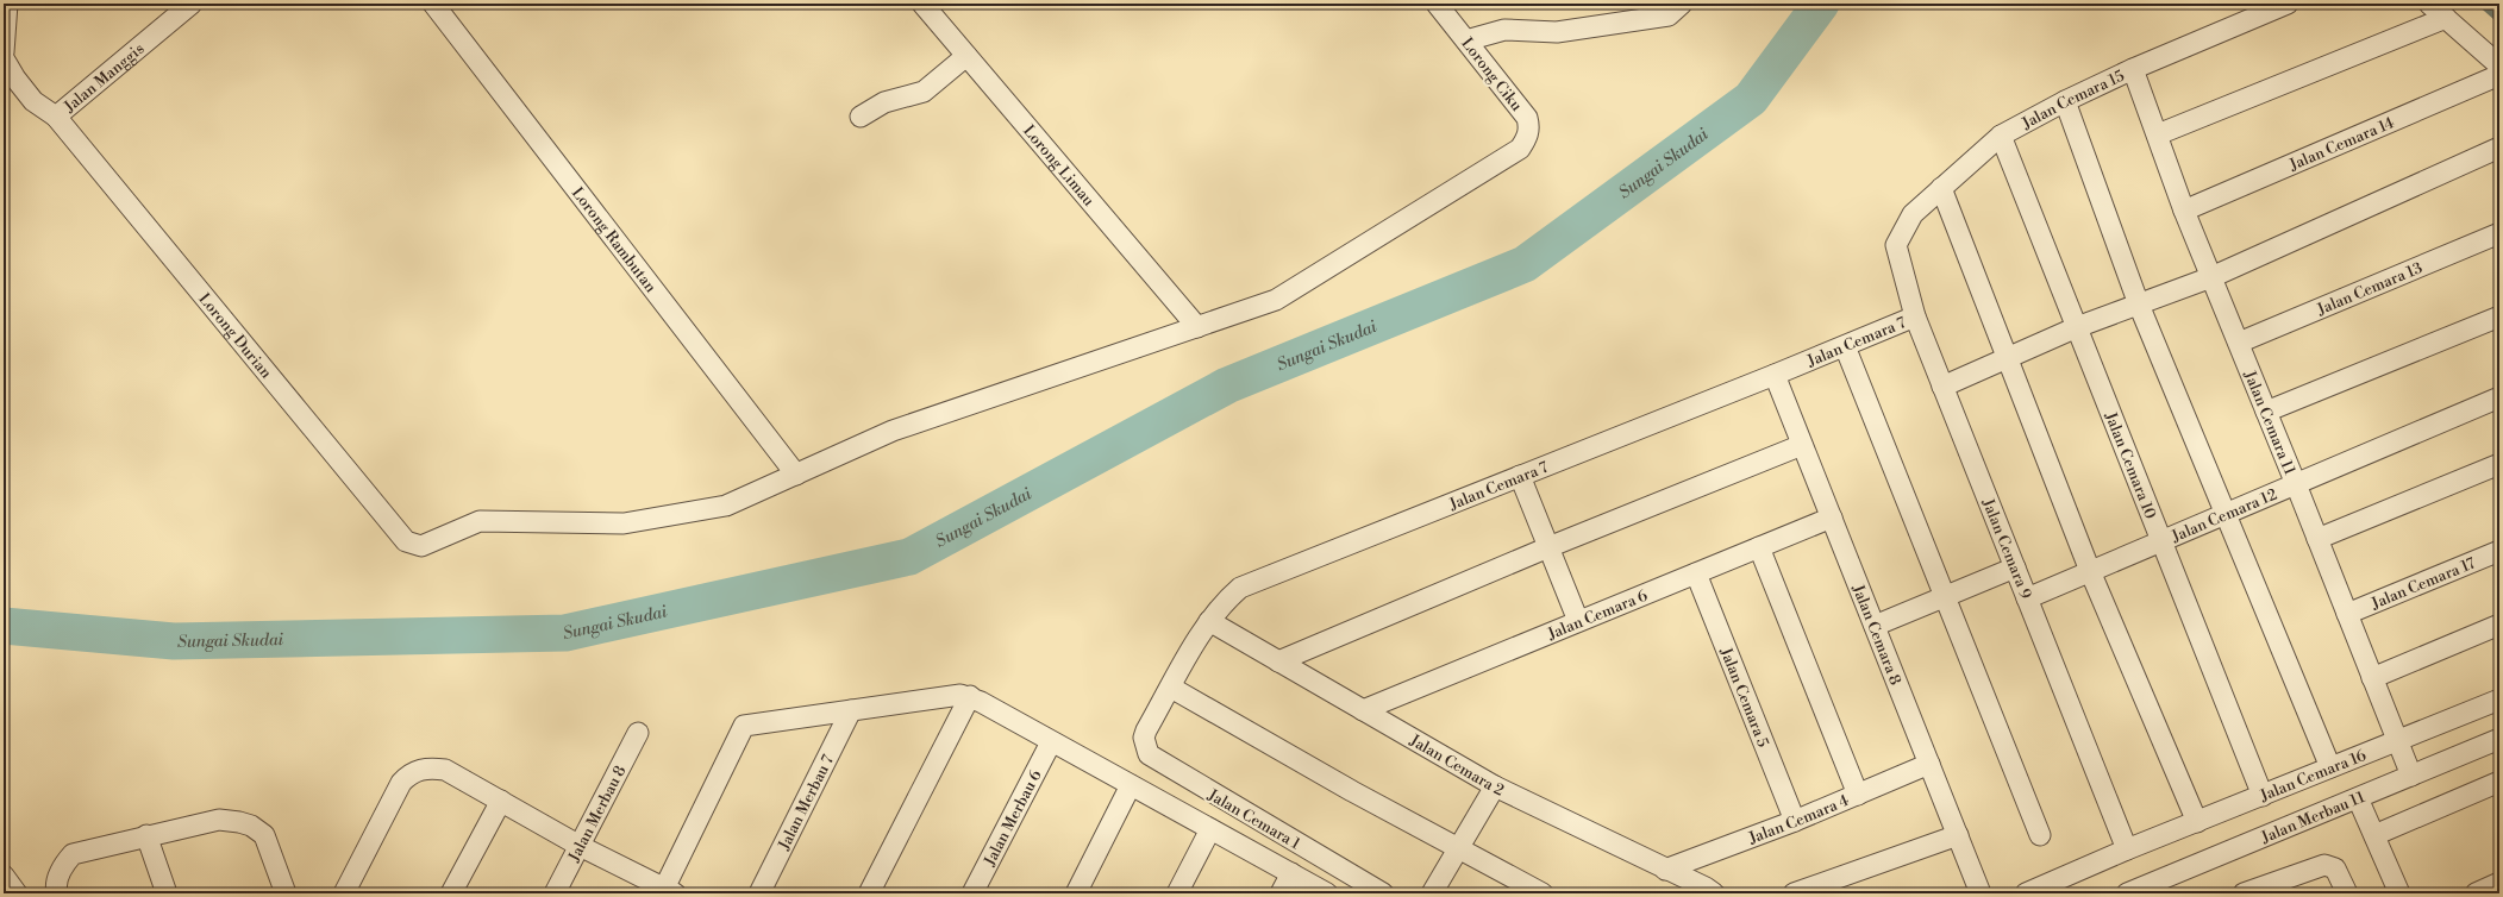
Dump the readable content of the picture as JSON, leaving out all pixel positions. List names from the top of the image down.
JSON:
{
  "streets": {
    "street": [
      "Lorong Ciku",
      "Jalan Manggis",
      "Jalan Cemara 15",
      "Jalan Cemara 14",
      "Lorong Limau",
      "Lorong Rambutan",
      "Jalan Cemara 13",
      "Lorong Durian",
      "Jalan Cemara 7",
      "Jalan Cemara 11",
      "Jalan Cemara 10",
      "Jalan Cemara 12",
      "Jalan Cemara 9",
      "Jalan Cemara 17",
      "Jalan Cemara 6",
      "Jalan Cemara 8",
      "Jalan Cemara 5",
      "Jalan Cemara 2",
      "Jalan Cemara 16",
      "Jalan Merbau 7",
      "Jalan Merbau 8",
      "Jalan Merbau 11",
      "Jalan Merbau 6",
      "Jalan Cemara 1",
      "Jalan Cemara 4"
    ]
  },
  "crossings": [
    ["Lorong Ciku", "Lorong Limau"],
    ["Jalan Manggis", "Lorong Durian"],
    ["Jalan Cemara 15", "Jalan Cemara 11"],
    ["Jalan Cemara 15", "Jalan Cemara 10"],
    ["Jalan Cemara 15", "Jalan Cemara 9"],
    ["Jalan Cemara 14", "Jalan Cemara 11"],
    ["Lorong Rambutan", "Lorong Durian"],
    ["Jalan Cemara 13", "Jalan Cemara 11"],
    ["Jalan Cemara 7", "Jalan Cemara 9"],
    ["Jalan Cemara 7", "Jalan Cemara 8"],
    ["Jalan Cemara 7", "Jalan Cemara 2"],
    ["Jalan Cemara 7", "Jalan Cemara 1"],
    ["Jalan Cemara 11", "Jalan Cemara 12"],
    ["Jalan Cemara 11", "Jalan Cemara 17"],
    ["Jalan Cemara 11", "Jalan Cemara 16"],
    ["Jalan Cemara 11", "Jalan Merbau 11"],
    ["Jalan Cemara 10", "Jalan Cemara 12"],
    ["Jalan Cemara 10", "Jalan Cemara 16"],
    ["Jalan Cemara 12", "Jalan Cemara 9"],
    ["Jalan Cemara 9", "Jalan Cemara 16"],
    ["Jalan Cemara 6", "Jalan Cemara 8"],
    ["Jalan Cemara 6", "Jalan Cemara 5"],
    ["Jalan Cemara 6", "Jalan Cemara 2"],
    ["Jalan Cemara 8", "Jalan Cemara 4"],
    ["Jalan Cemara 5", "Jalan Cemara 4"],
    ["Jalan Cemara 2", "Jalan Cemara 4"]
  ],
  "water": ["Sungai Skudai"]
}
